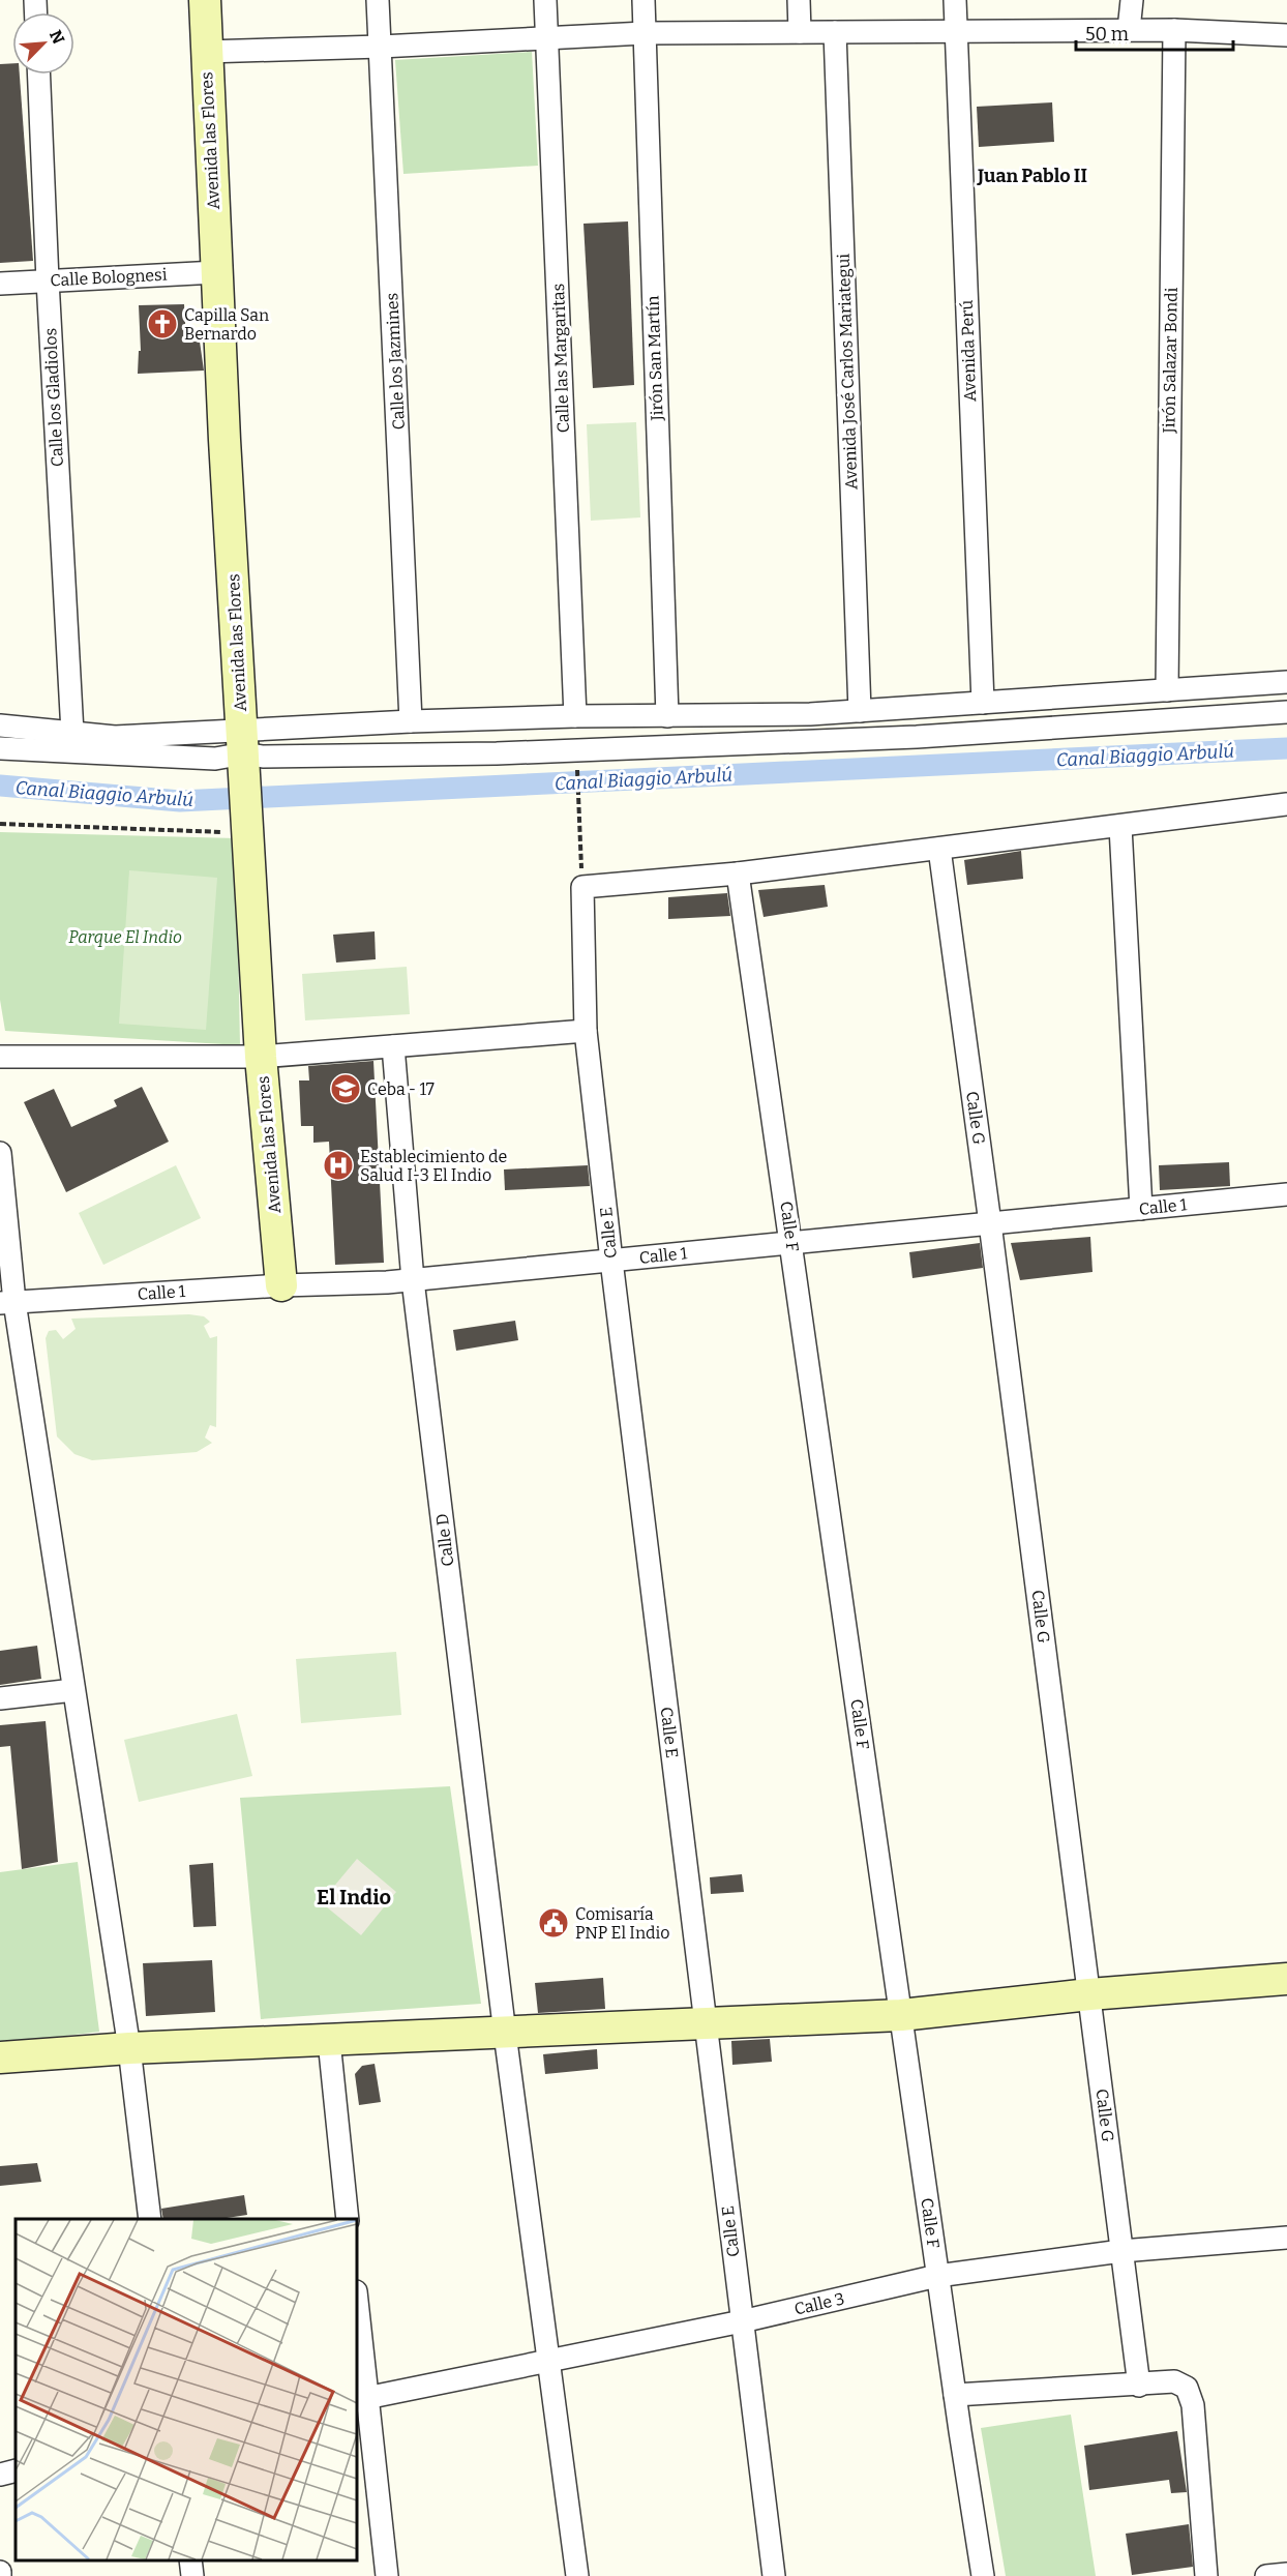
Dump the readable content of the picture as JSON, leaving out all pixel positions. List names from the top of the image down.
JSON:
{
  "streets": {
    "street": [
      "Avenida las Flores",
      "Calle Bolognesi",
      "Avenida Perú",
      "Calle las Margaritas",
      "Jirón San Martín",
      "Jirón Salazar Bondi",
      "Calle los Jazmines",
      "Avenida José Carlos Mariategui",
      "Calle los Gladiolos",
      "Calle G",
      "Calle 1",
      "Calle F",
      "Calle E",
      "Calle D",
      "Calle 3"
    ]
  },
  "crossings": [
    ["Avenida las Flores", "Calle Bolognesi"],
    ["Avenida las Flores", "Calle 1"],
    ["Calle Bolognesi", "Calle los Gladiolos"],
    ["Calle G", "Calle 1"],
    ["Calle G", "Calle 3"],
    ["Calle 1", "Calle F"],
    ["Calle 1", "Calle E"],
    ["Calle 1", "Calle D"],
    ["Calle F", "Calle 3"],
    ["Calle E", "Calle 3"],
    ["Calle D", "Calle 3"]
  ],
  "districts": ["Juan Pablo II", "El Indio"],
  "water": ["Canal Biaggio Arbulú"],
  "parks": ["Parque El Indio"],
  "places": {
    "church": ["Capilla San Bernardo"],
    "school or university": ["Ceba - 17"],
    "hospital": ["Establecimiento de Salud I-3 El Indio"],
    "public building": ["Comisaría PNP El Indio"]
  },
  "scale_bar": "50 m",
  "north": "top right"
}
